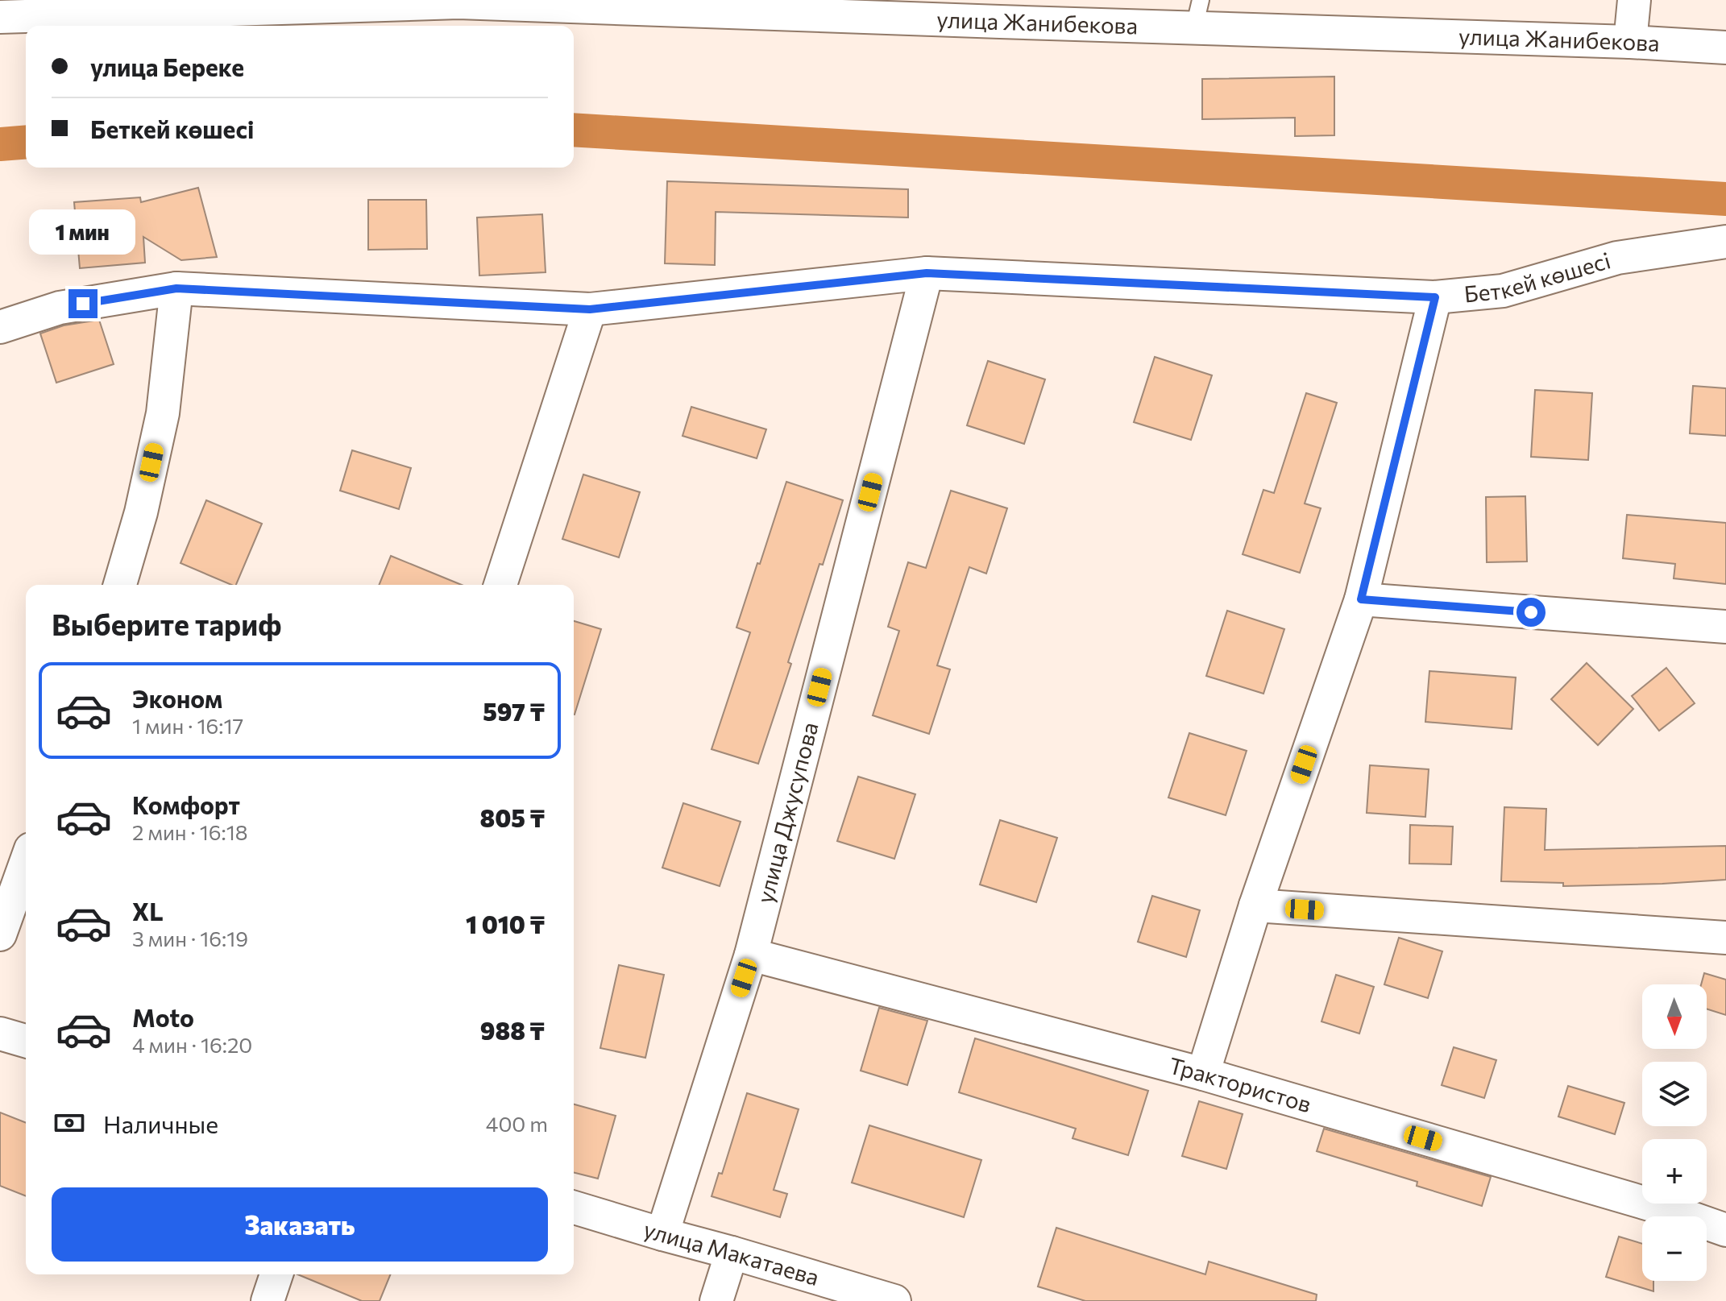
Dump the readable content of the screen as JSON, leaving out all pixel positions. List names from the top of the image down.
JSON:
{
  "streets": {
    "street": [
      "улица Жанибекова",
      "Беткей көшесі",
      "улица Джусупова",
      "Трактористов",
      "улица Макатаева"
    ]
  },
  "crossings": [
    ["Беткей көшесі", "улица Джусупова"],
    ["улица Джусупова", "Трактористов"],
    ["улица Джусупова", "улица Макатаева"]
  ],
  "north": "bottom",
  "page": {
    "banner": ["улица Береке", "Беткей көшесі"],
    "bubble": "1 мин",
    "heading": "Выберите тариф",
    "list": [
      {
        "name": "Эконом",
        "note": "1 мин · 16:17",
        "value": "597 ₸"
      },
      {
        "name": "Комфорт",
        "note": "2 мин · 16:18",
        "value": "805 ₸"
      },
      {
        "name": "XL",
        "note": "3 мин · 16:19",
        "value": "1 010 ₸"
      },
      {
        "name": "Moto",
        "note": "4 мин · 16:20",
        "value": "988 ₸"
      }
    ],
    "map_buttons": ["+", "−"],
    "pay": ["Наличные", "400 m"],
    "buttons": "Заказать"
  }
}
